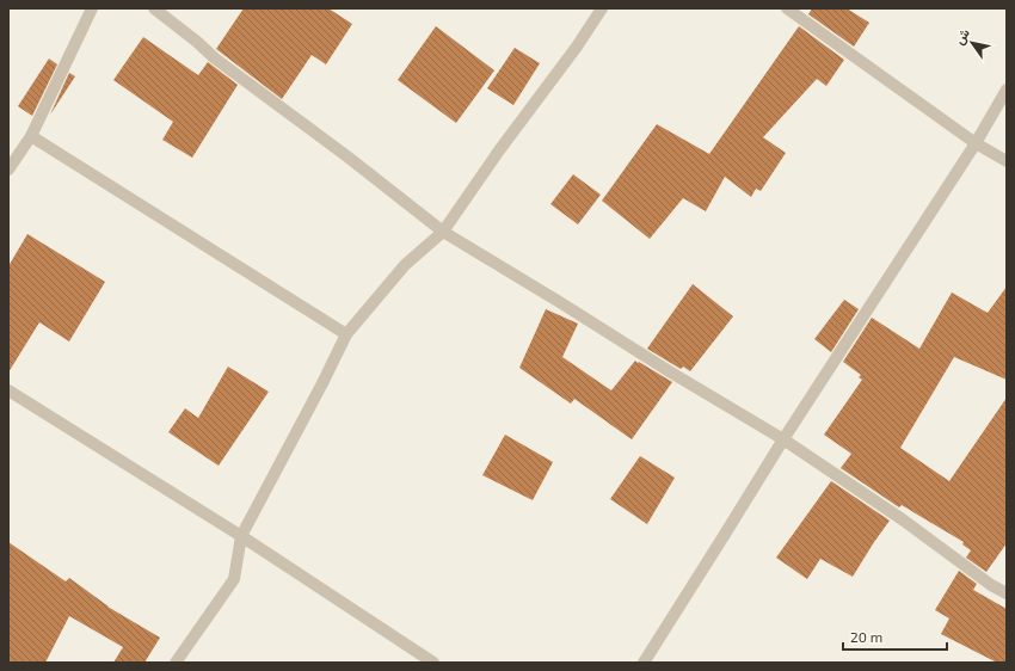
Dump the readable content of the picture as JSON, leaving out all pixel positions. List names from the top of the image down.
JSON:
{
  "scale_bar": "20 m",
  "north": "top left"
}
